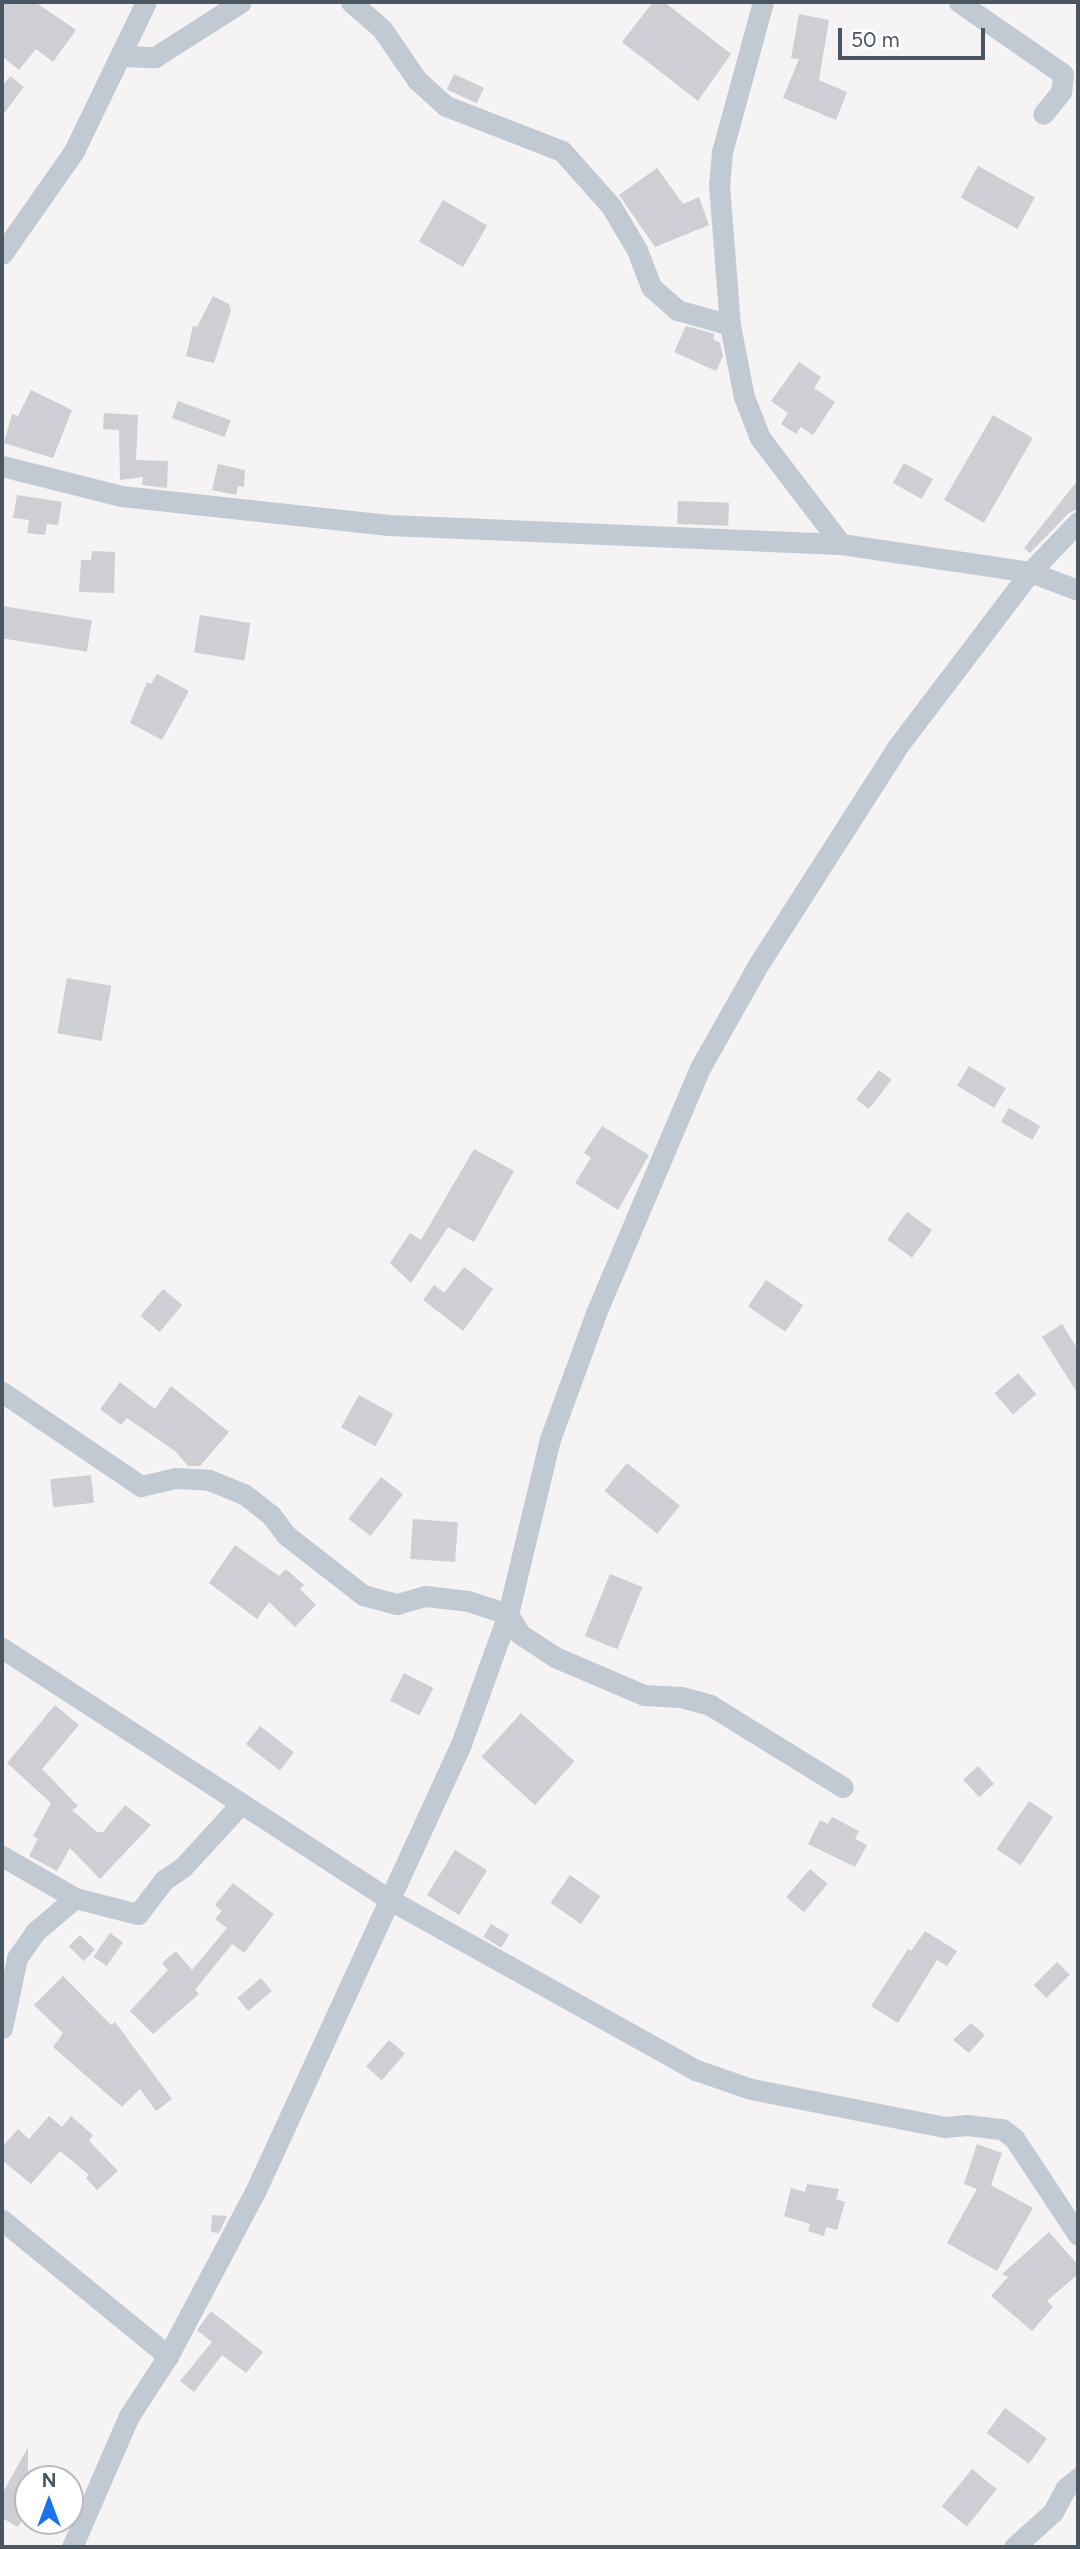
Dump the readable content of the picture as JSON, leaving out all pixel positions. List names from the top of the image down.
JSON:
{
  "scale_bar": "50 m",
  "north": "top"
}
